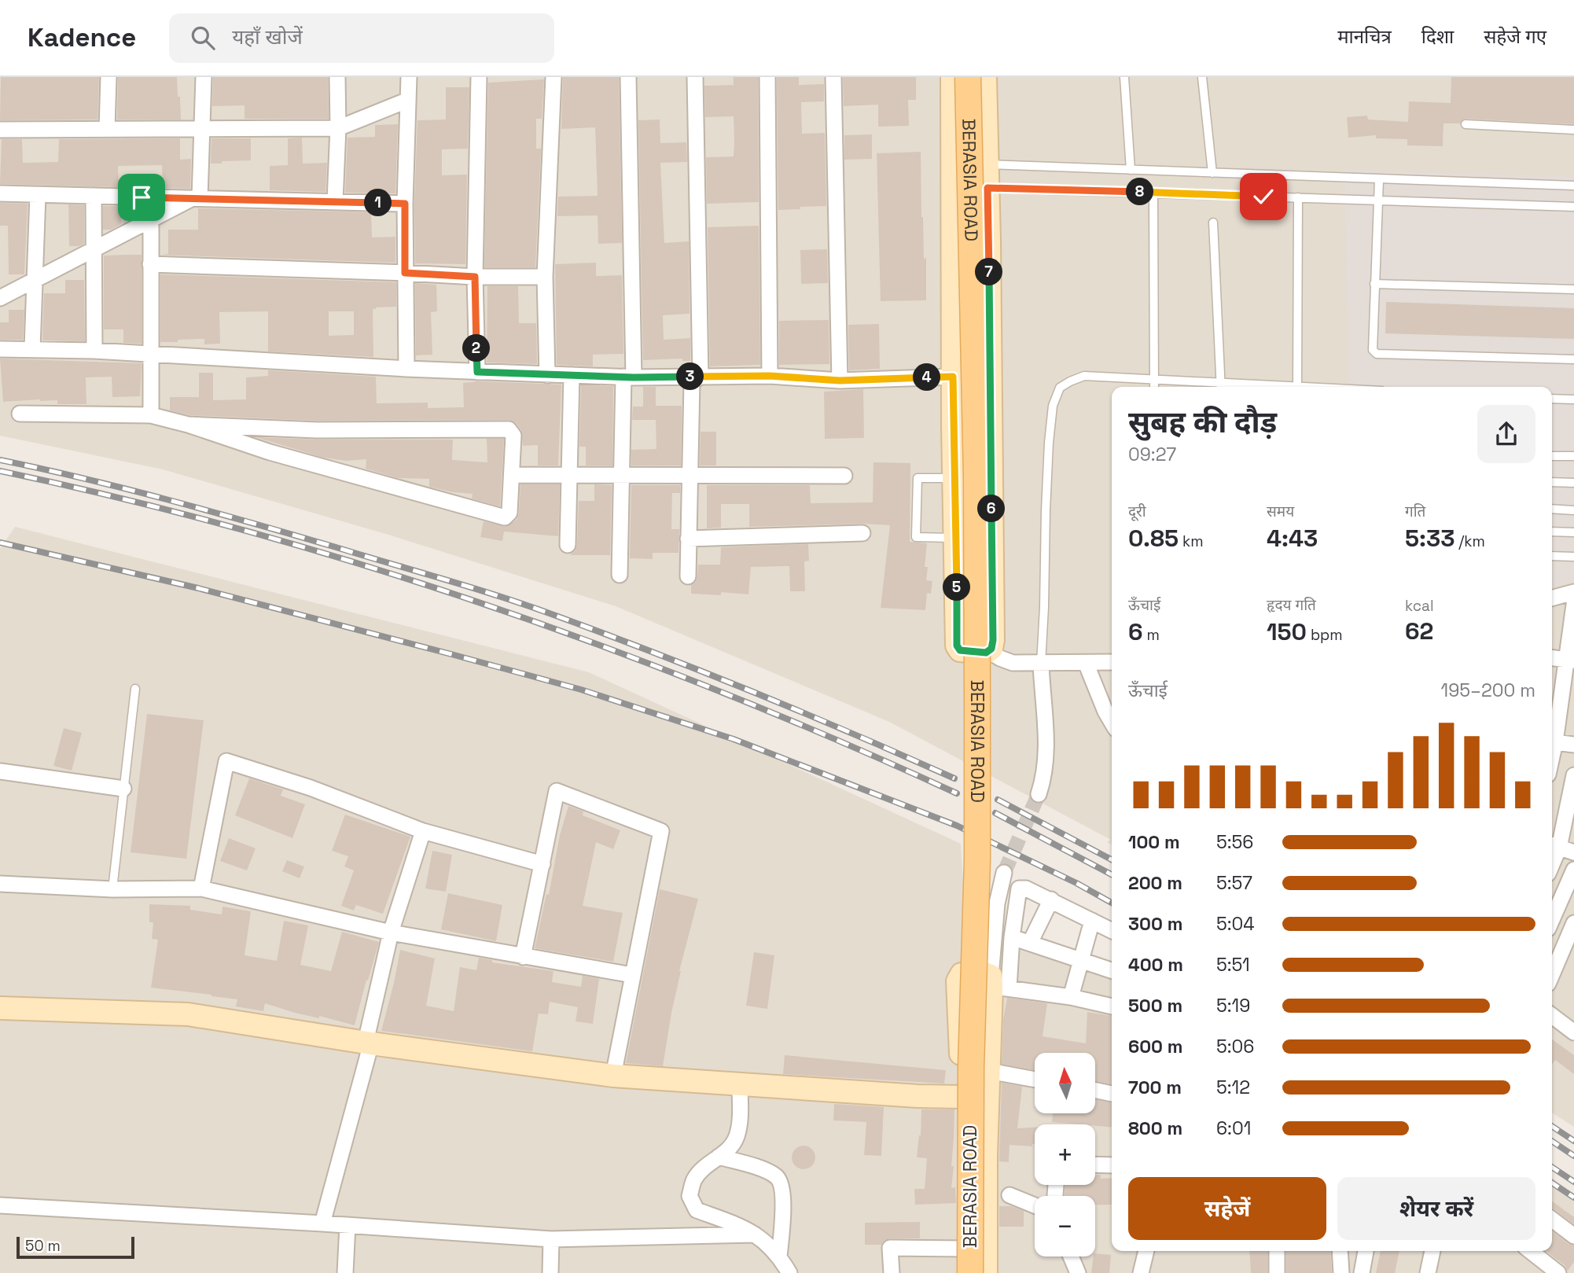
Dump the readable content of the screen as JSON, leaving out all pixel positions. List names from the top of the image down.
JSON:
{
  "streets": {
    "main road": ["BERASIA ROAD"]
  },
  "scale_bar": "50 m",
  "north": "top",
  "page": {
    "header": "Kadence",
    "search": "यहाँ खोजें",
    "nav": ["मानचित्र", "दिशा", "सहेजे गए"],
    "pins": [
      "8",
      "1",
      "7",
      "2",
      "3",
      "4",
      "6",
      "5"
    ],
    "heading": ["सुबह की दौड़", "09:27"],
    "stats": [
      ["दूरी", "0.85 km"],
      ["समय", "4:43"],
      ["गति", "5:33 /km"],
      ["ऊँचाई", "6 m"],
      ["हृदय गति", "150 bpm"],
      ["kcal", "62"]
    ],
    "chart": ["ऊँचाई", "195–200 m"],
    "list": [
      {
        "name": "100 m",
        "note": "5:56"
      },
      {
        "name": "200 m",
        "note": "5:57"
      },
      {
        "name": "300 m",
        "note": "5:04"
      },
      {
        "name": "400 m",
        "note": "5:51"
      },
      {
        "name": "500 m",
        "note": "5:19"
      },
      {
        "name": "600 m",
        "note": "5:06"
      },
      {
        "name": "700 m",
        "note": "5:12"
      },
      {
        "name": "800 m",
        "note": "6:01"
      }
    ],
    "map_buttons": ["+", "−"],
    "buttons": ["सहेजें", "शेयर करें"],
    "scale": "50 m"
  }
}
